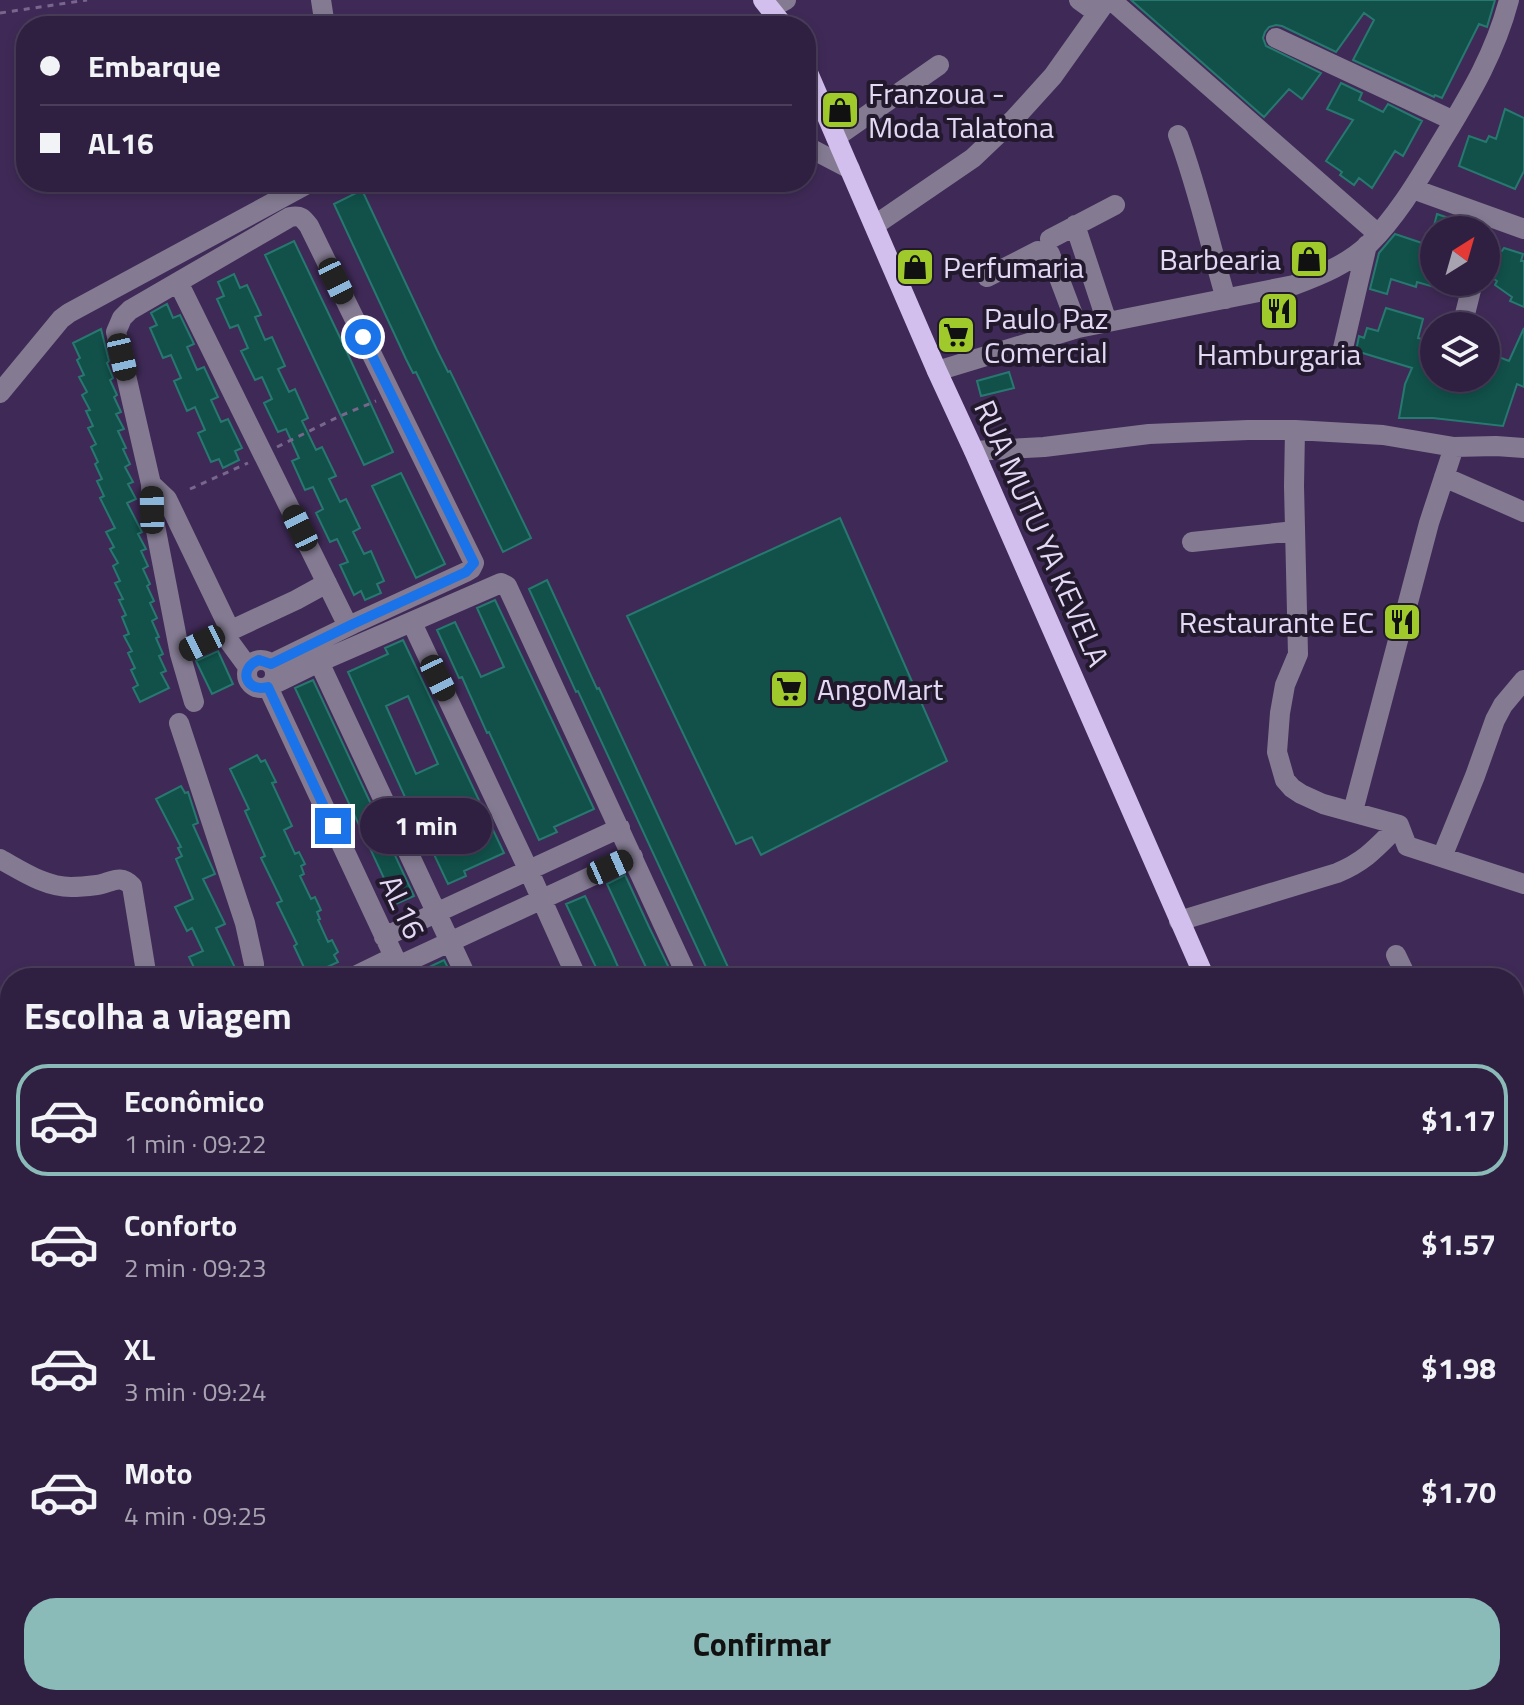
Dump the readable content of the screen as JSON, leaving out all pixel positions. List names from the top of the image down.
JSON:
{
  "streets": {
    "main road": ["RUA MUTU YA KEVELA"],
    "street": ["AL16"]
  },
  "places": {
    "shop": ["Franzoua - Moda Talatona", "Barbearia", "Perfumaria"],
    "restaurant": ["Hamburgaria", "Restaurante EC"],
    "supermarket": ["Paulo Paz Comercial", "AngoMart"]
  },
  "north": "top right",
  "page": {
    "banner": ["Embarque", "AL16"],
    "bubble": "1 min",
    "heading": "Escolha a viagem",
    "list": [
      {
        "name": "Econômico",
        "note": "1 min · 09:22",
        "value": "$1.17"
      },
      {
        "name": "Conforto",
        "note": "2 min · 09:23",
        "value": "$1.57"
      },
      {
        "name": "XL",
        "note": "3 min · 09:24",
        "value": "$1.98"
      },
      {
        "name": "Moto",
        "note": "4 min · 09:25",
        "value": "$1.70"
      }
    ],
    "buttons": "Confirmar"
  }
}
